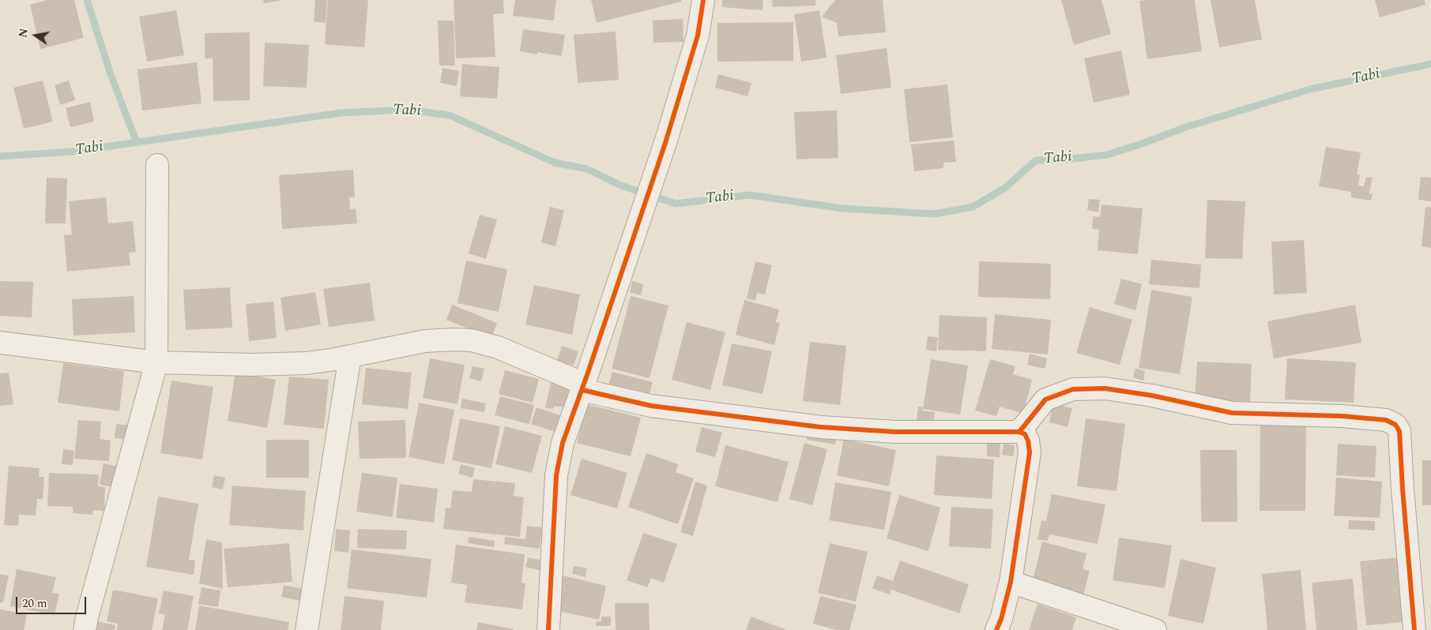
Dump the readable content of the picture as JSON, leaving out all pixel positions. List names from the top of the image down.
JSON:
{
  "water": ["Tabi"],
  "scale_bar": "20 m",
  "north": "left"
}
